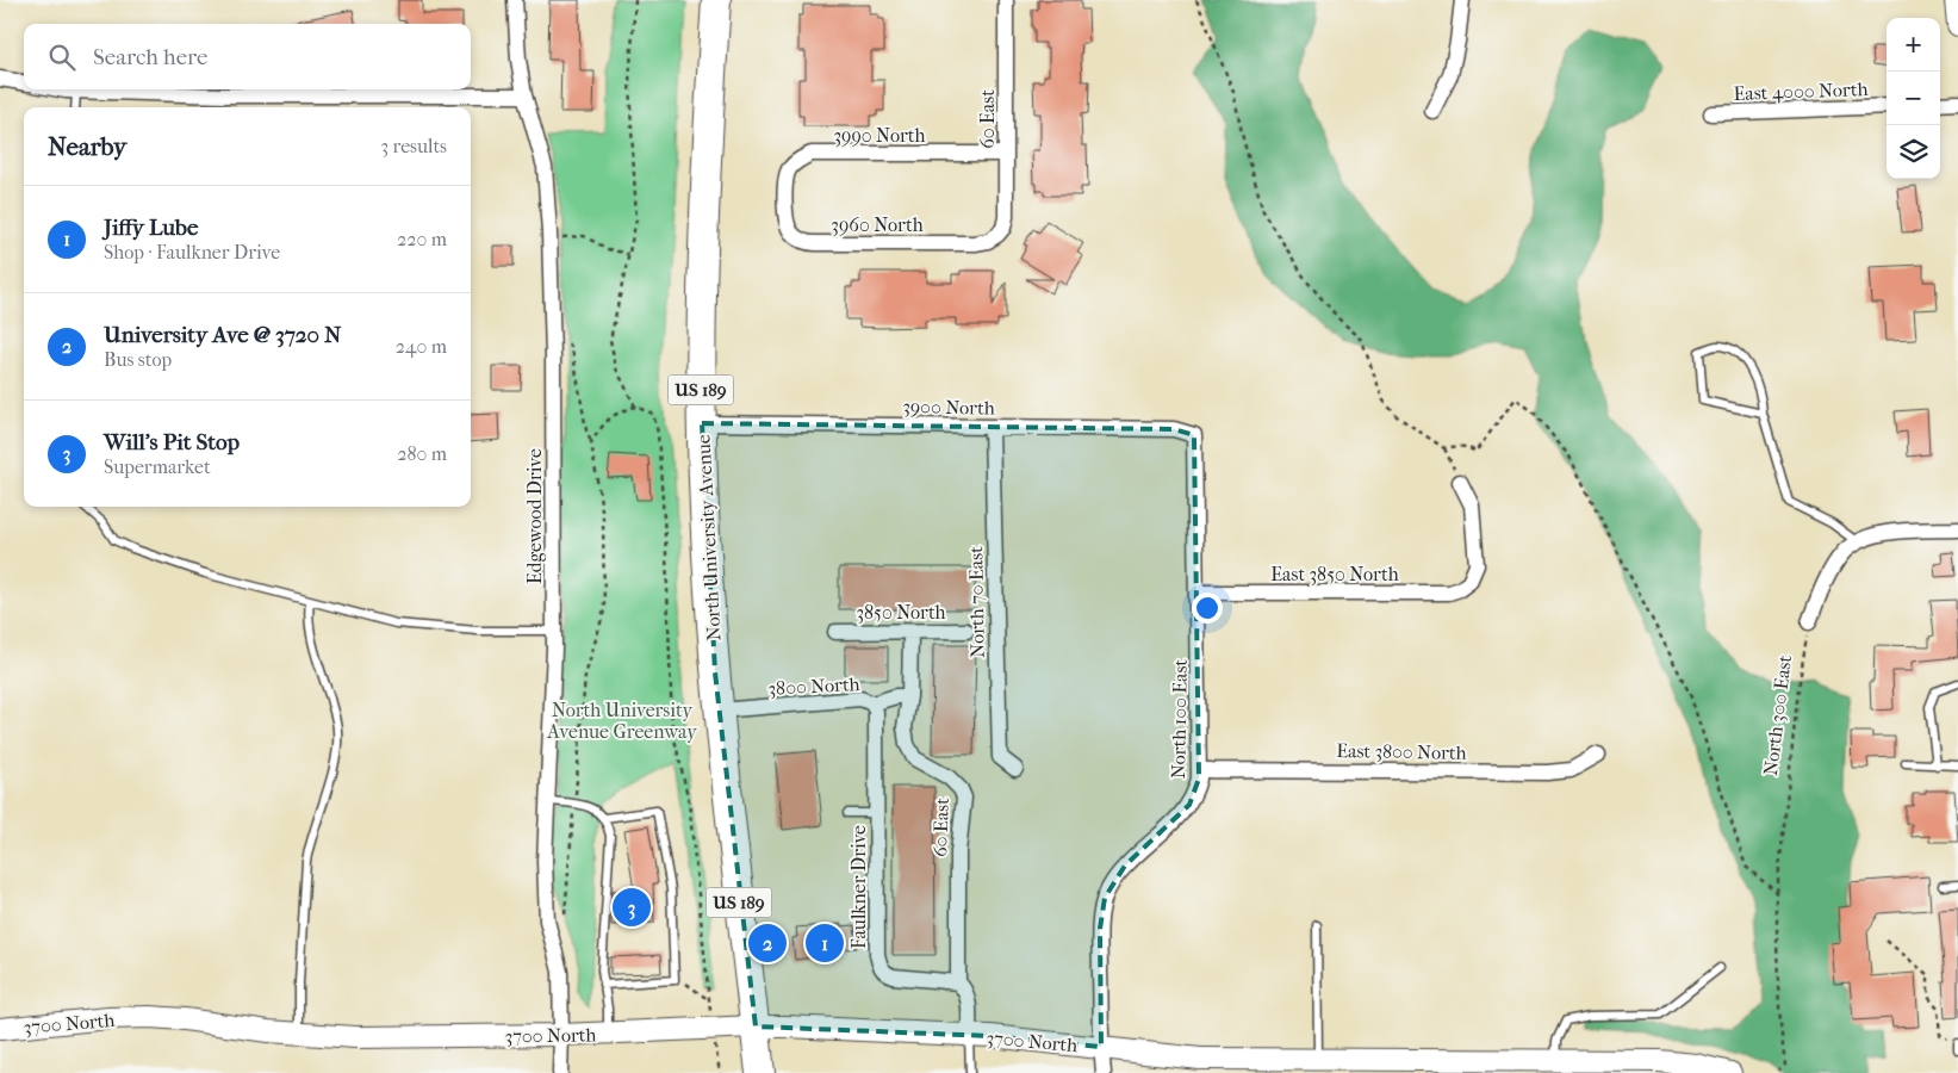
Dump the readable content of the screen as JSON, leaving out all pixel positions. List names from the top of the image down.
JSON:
{
  "streets": {
    "highway": ["US 189", "North University Avenue"],
    "main road": ["3700 North"],
    "street": [
      "East 4000 North",
      "60 East",
      "3990 North",
      "3960 North",
      "3900 North",
      "Edgewood Drive",
      "East 3850 North",
      "North 70 East",
      "3850 North",
      "3800 North",
      "North 100 East",
      "East 3800 North",
      "Faulkner Drive"
    ],
    "path": ["North 300 East"]
  },
  "crossings": [
    ["60 East", "3990 North"],
    ["60 East", "3960 North"],
    ["60 East", "3850 North"],
    ["60 East", "3800 North"],
    ["60 East", "Faulkner Drive"],
    ["3990 North", "3960 North"],
    ["3900 North", "North University Avenue"],
    ["3900 North", "North 70 East"],
    ["3900 North", "North 100 East"],
    ["Edgewood Drive", "3700 North"],
    ["North University Avenue", "3800 North"],
    ["North University Avenue", "3700 North"],
    ["East 3850 North", "North 100 East"],
    ["3800 North", "Faulkner Drive"],
    ["North 100 East", "East 3800 North"],
    ["North 100 East", "3700 North"]
  ],
  "parks": ["North University Avenue Greenway"],
  "page": {
    "map_buttons": ["+", "−"],
    "search": "Search here",
    "heading": ["Nearby", "3 results"],
    "list": [
      {
        "mark": "1",
        "name": "Jiffy Lube",
        "note": "Shop · Faulkner Drive",
        "value": "220 m"
      },
      {
        "mark": "2",
        "name": "University Ave @ 3720 N",
        "note": "Bus stop",
        "value": "240 m"
      },
      {
        "mark": "3",
        "name": "Will's Pit Stop",
        "note": "Supermarket",
        "value": "280 m"
      }
    ],
    "pins": ["3", "1", "2"]
  }
}
